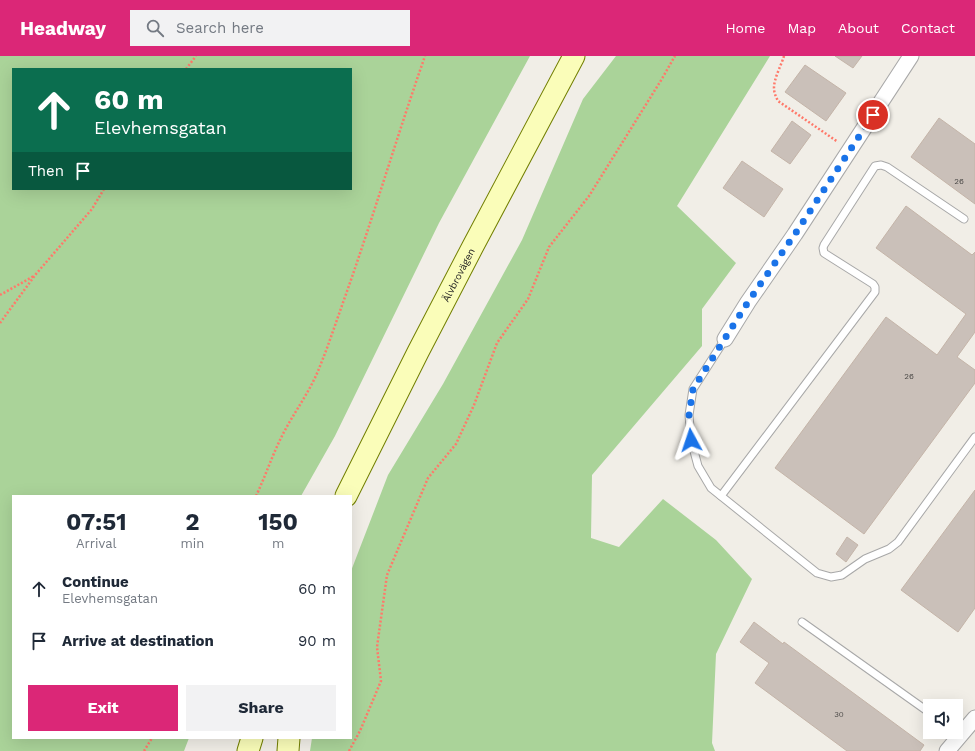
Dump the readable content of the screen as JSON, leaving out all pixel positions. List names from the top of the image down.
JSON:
{
  "streets": {
    "main road": ["Älvbrovägen"]
  },
  "house_numbers": ["26", "26", "30"],
  "page": {
    "header": "Headway",
    "search": "Search here",
    "nav": [
      "Home",
      "Map",
      "About",
      "Contact"
    ],
    "turn": ["60 m", "Elevhemsgatan"],
    "then": "Then",
    "eta": [
      "07:51",
      "Arrival",
      "2",
      "min",
      "150",
      "m"
    ],
    "list": [
      {
        "name": "Continue",
        "note": "Elevhemsgatan",
        "value": "60 m"
      },
      {
        "name": "Arrive at destination",
        "value": "90 m"
      }
    ],
    "buttons": ["Exit", "Share"]
  }
}
